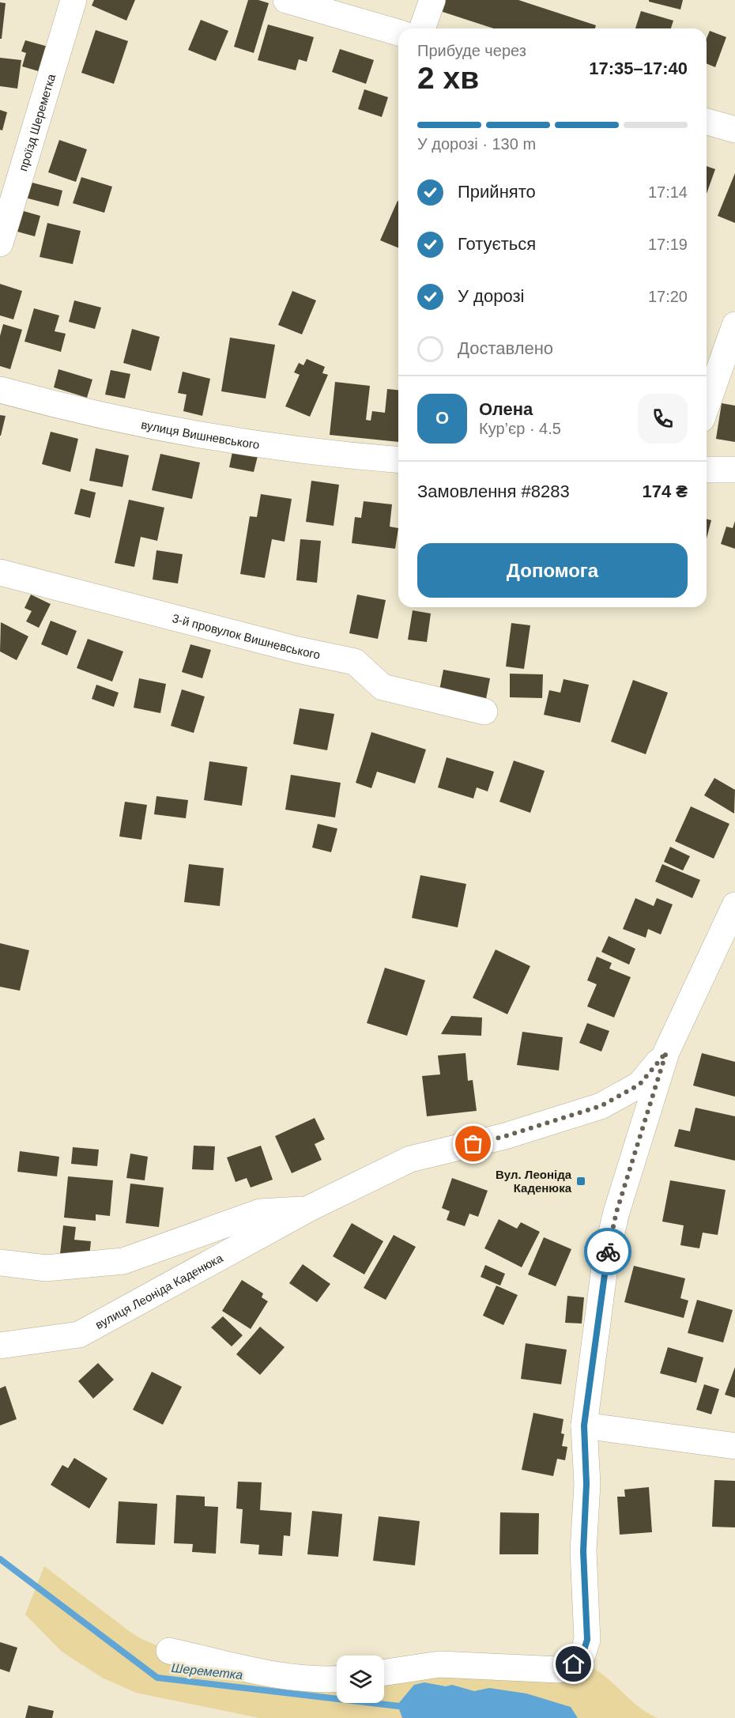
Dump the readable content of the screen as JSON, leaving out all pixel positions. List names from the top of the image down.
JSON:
{
  "streets": {
    "street": [
      "проїзд Шереметка",
      "вулиця Вишневського",
      "3-й провулок Вишневського",
      "вулиця Леоніда Каденюка"
    ]
  },
  "water": ["Шереметка"],
  "places": {
    "transit": ["Вул. Леоніда Каденюка"]
  },
  "page": {
    "heading": ["2 хв", "Прибуде через", "17:35–17:40"],
    "panel": [
      "Олена",
      "Кур’єр · 4.5",
      "Замовлення #8283",
      "174 ₴"
    ],
    "bar": "У дорозі · 130 m",
    "list": [
      ["Прийнято", "17:14"],
      ["Готується", "17:19"],
      ["У дорозі", "17:20"],
      "Доставлено"
    ],
    "round": "О",
    "buttons": "Допомога"
  }
}
